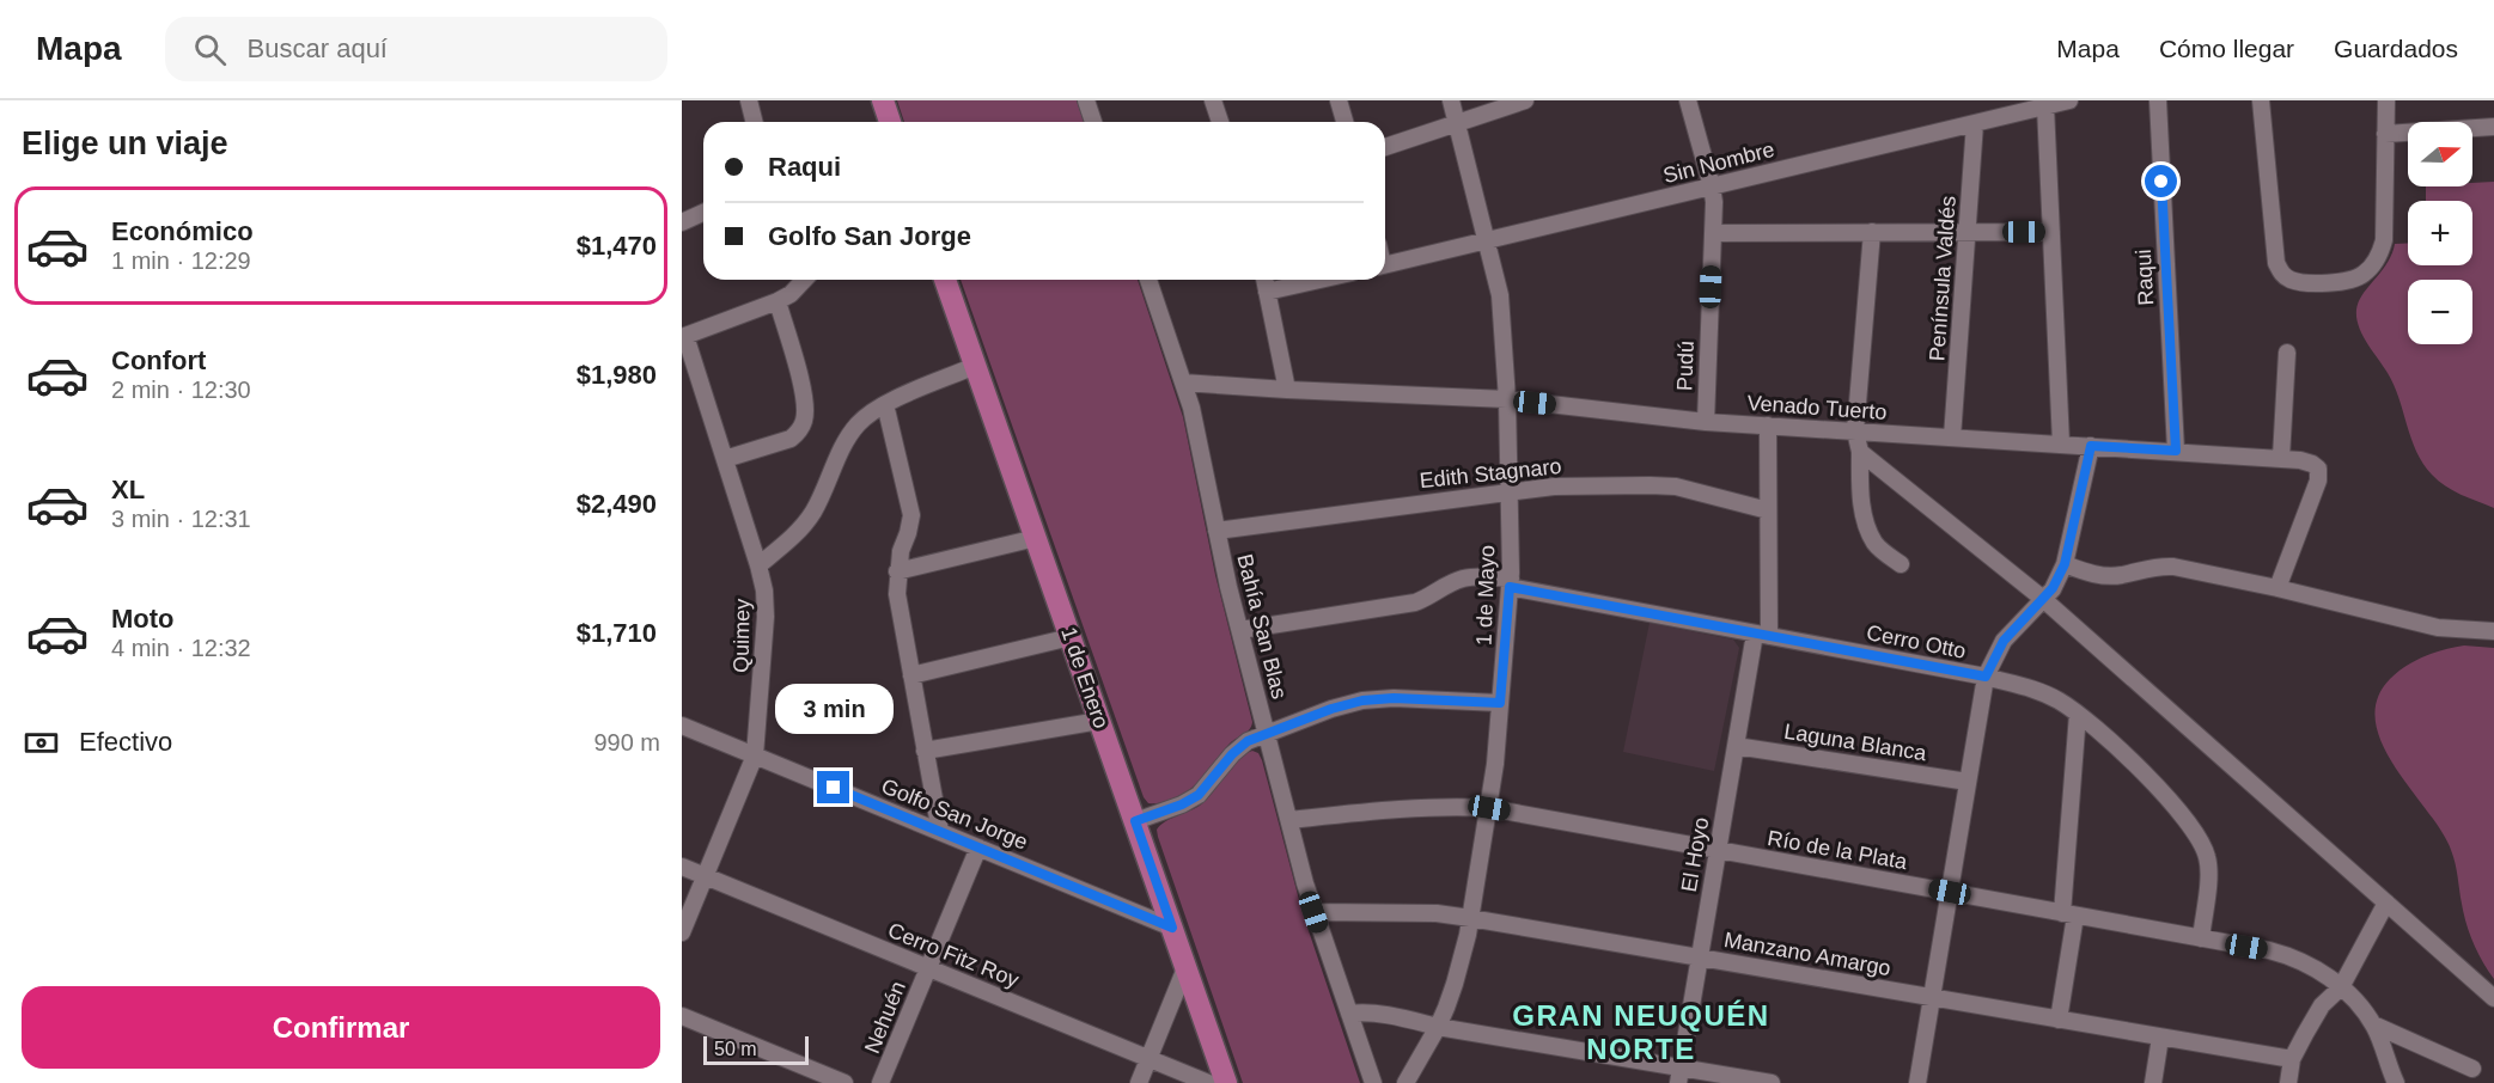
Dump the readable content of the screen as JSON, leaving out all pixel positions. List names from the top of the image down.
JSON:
{
  "streets": {
    "main road": ["1 de Enero"],
    "street": [
      "Sin Nombre",
      "Raqui",
      "Península Valdés",
      "Pudú",
      "Venado Tuerto",
      "Edith Stagnaro",
      "1 de Mayo",
      "Bahía San Blas",
      "Quimey",
      "Cerro Otto",
      "Laguna Blanca",
      "Golfo San Jorge",
      "Río de la Plata",
      "El Hoyo",
      "Manzano Amargo",
      "Cerro Fitz Roy",
      "Nehuén"
    ]
  },
  "crossings": [
    ["Sin Nombre", "Península Valdés"],
    ["Sin Nombre", "Pudú"],
    ["Sin Nombre", "1 de Mayo"],
    ["Raqui", "Venado Tuerto"],
    ["Península Valdés", "Venado Tuerto"],
    ["Pudú", "Venado Tuerto"],
    ["Venado Tuerto", "1 de Mayo"],
    ["Venado Tuerto", "Bahía San Blas"],
    ["Venado Tuerto", "El Hoyo"],
    ["Edith Stagnaro", "1 de Mayo"],
    ["Edith Stagnaro", "Bahía San Blas"],
    ["Edith Stagnaro", "El Hoyo"],
    ["1 de Mayo", "Cerro Otto"],
    ["1 de Mayo", "Río de la Plata"],
    ["1 de Mayo", "Manzano Amargo"],
    ["Bahía San Blas", "Cerro Otto"],
    ["Bahía San Blas", "Río de la Plata"],
    ["Bahía San Blas", "Manzano Amargo"],
    ["Quimey", "Golfo San Jorge"],
    ["Quimey", "Cerro Fitz Roy"],
    ["Cerro Otto", "Río de la Plata"],
    ["Cerro Otto", "El Hoyo"],
    ["1 de Enero", "Golfo San Jorge"],
    ["Laguna Blanca", "El Hoyo"],
    ["Golfo San Jorge", "Nehuén"],
    ["Río de la Plata", "El Hoyo"],
    ["El Hoyo", "Manzano Amargo"],
    ["Cerro Fitz Roy", "Nehuén"]
  ],
  "districts": ["GRAN NEUQUÉN NORTE"],
  "scale_bar": "50 m",
  "north": "right",
  "page": {
    "header": "Mapa",
    "search": "Buscar aquí",
    "nav": ["Mapa", "Cómo llegar", "Guardados"],
    "heading": "Elige un viaje",
    "map_buttons": ["+", "−"],
    "banner": ["Raqui", "Golfo San Jorge"],
    "list": [
      {
        "name": "Económico",
        "note": "1 min · 12:29",
        "value": "$1,470"
      },
      {
        "name": "Confort",
        "note": "2 min · 12:30",
        "value": "$1,980"
      },
      {
        "name": "XL",
        "note": "3 min · 12:31",
        "value": "$2,490"
      },
      {
        "name": "Moto",
        "note": "4 min · 12:32",
        "value": "$1,710"
      }
    ],
    "bubble": "3 min",
    "pay": ["Efectivo", "990 m"],
    "buttons": "Confirmar",
    "scale": "50 m"
  }
}
